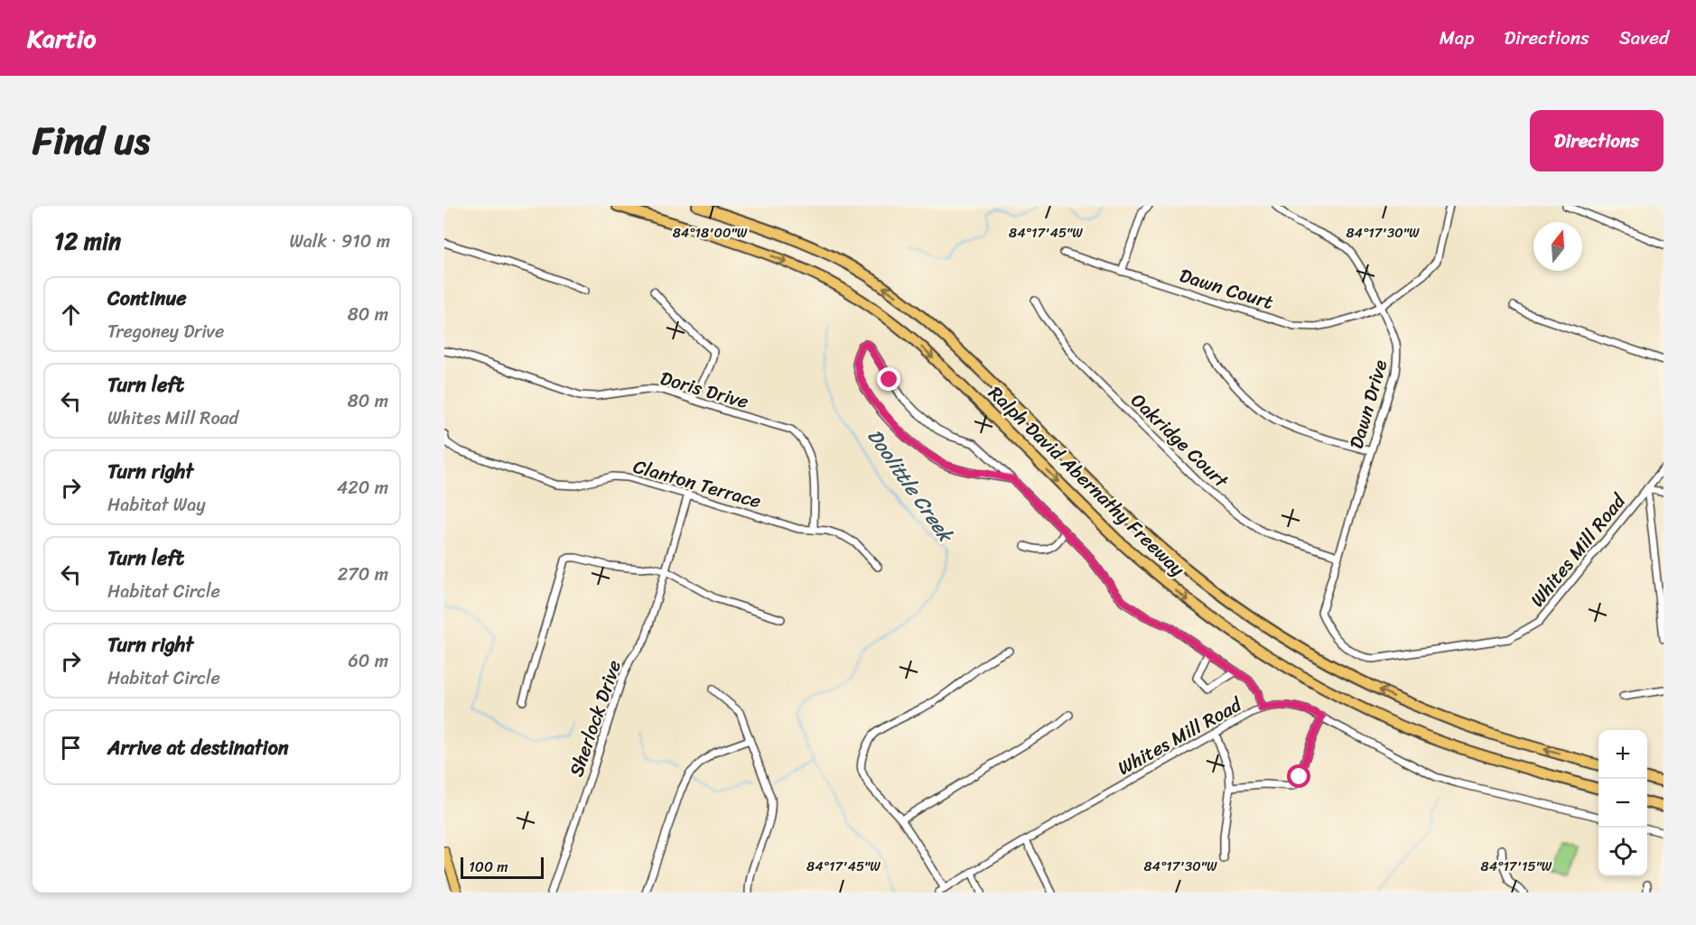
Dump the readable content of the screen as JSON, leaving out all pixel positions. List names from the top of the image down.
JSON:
{
  "streets": {
    "highway": ["Ralph David Abernathy Freeway"],
    "street": [
      "Dawn Court",
      "Doris Drive",
      "Dawn Drive",
      "Oakridge Court",
      "Clanton Terrace",
      "Whites Mill Road",
      "Sherlock Drive"
    ]
  },
  "crossings": [
    ["Dawn Court", "Dawn Drive"],
    ["Doris Drive", "Clanton Terrace"],
    ["Dawn Drive", "Oakridge Court"],
    ["Dawn Drive", "Whites Mill Road"],
    ["Clanton Terrace", "Sherlock Drive"]
  ],
  "water": ["Doolittle Creek"],
  "scale_bar": "100 m",
  "north": "top",
  "page": {
    "header": "Kartio",
    "nav": ["Map", "Directions", "Saved"],
    "title": "Find us",
    "buttons": "Directions",
    "heading": ["12 min", "Walk · 910 m"],
    "list": [
      ["Continue", "Tregoney Drive", "80 m"],
      ["Turn left", "Whites Mill Road", "80 m"],
      ["Turn right", "Habitat Way", "420 m"],
      ["Turn left", "Habitat Circle", "270 m"],
      ["Turn right", "Habitat Circle", "60 m"],
      "Arrive at destination"
    ],
    "map_buttons": ["+", "−"],
    "scale": "100 m"
  },
  "coordinates": [
    "84°18'00\"W",
    "84°17'45\"W",
    "84°17'30\"W",
    "84°17'15\"W"
  ]
}
